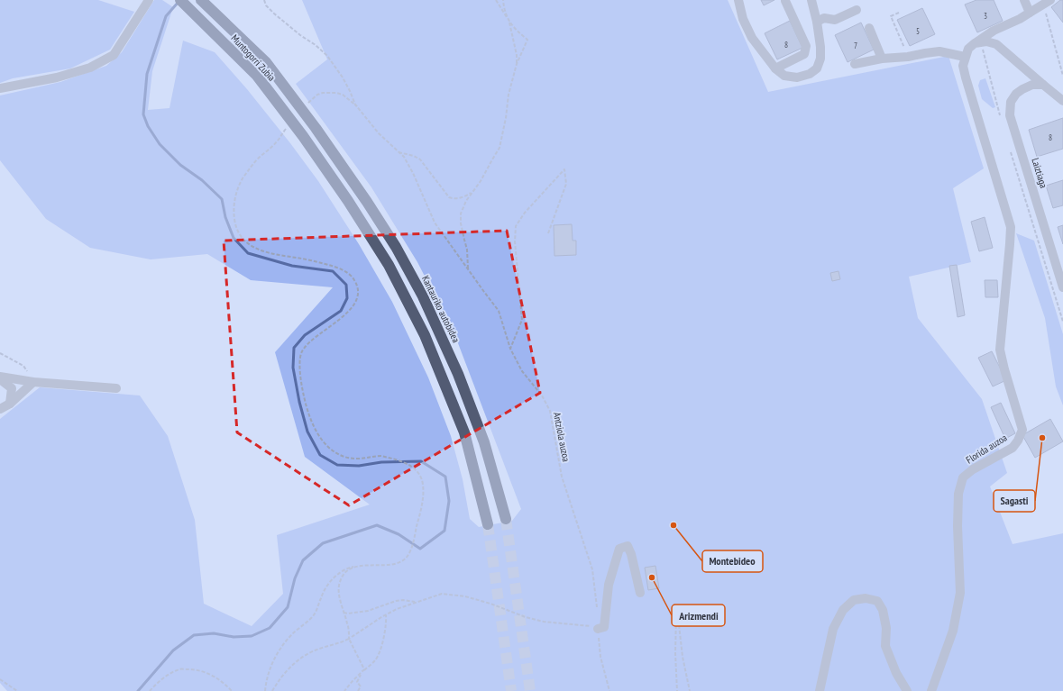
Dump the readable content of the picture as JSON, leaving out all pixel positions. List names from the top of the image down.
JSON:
{
  "streets": {
    "highway": ["Muntogorri Zubia", "Kantauriko autobidea"],
    "street": ["Laiztiaga", "Florida auzoa"],
    "path": ["Antziola auzoa"]
  },
  "crossings": [
    ["Muntogorri Zubia", "Kantauriko autobidea"]
  ],
  "places": ["Sagasti", "Montebideo", "Arizmendi"],
  "house_numbers": [
    "3",
    "5",
    "8",
    "7",
    "8"
  ]
}
